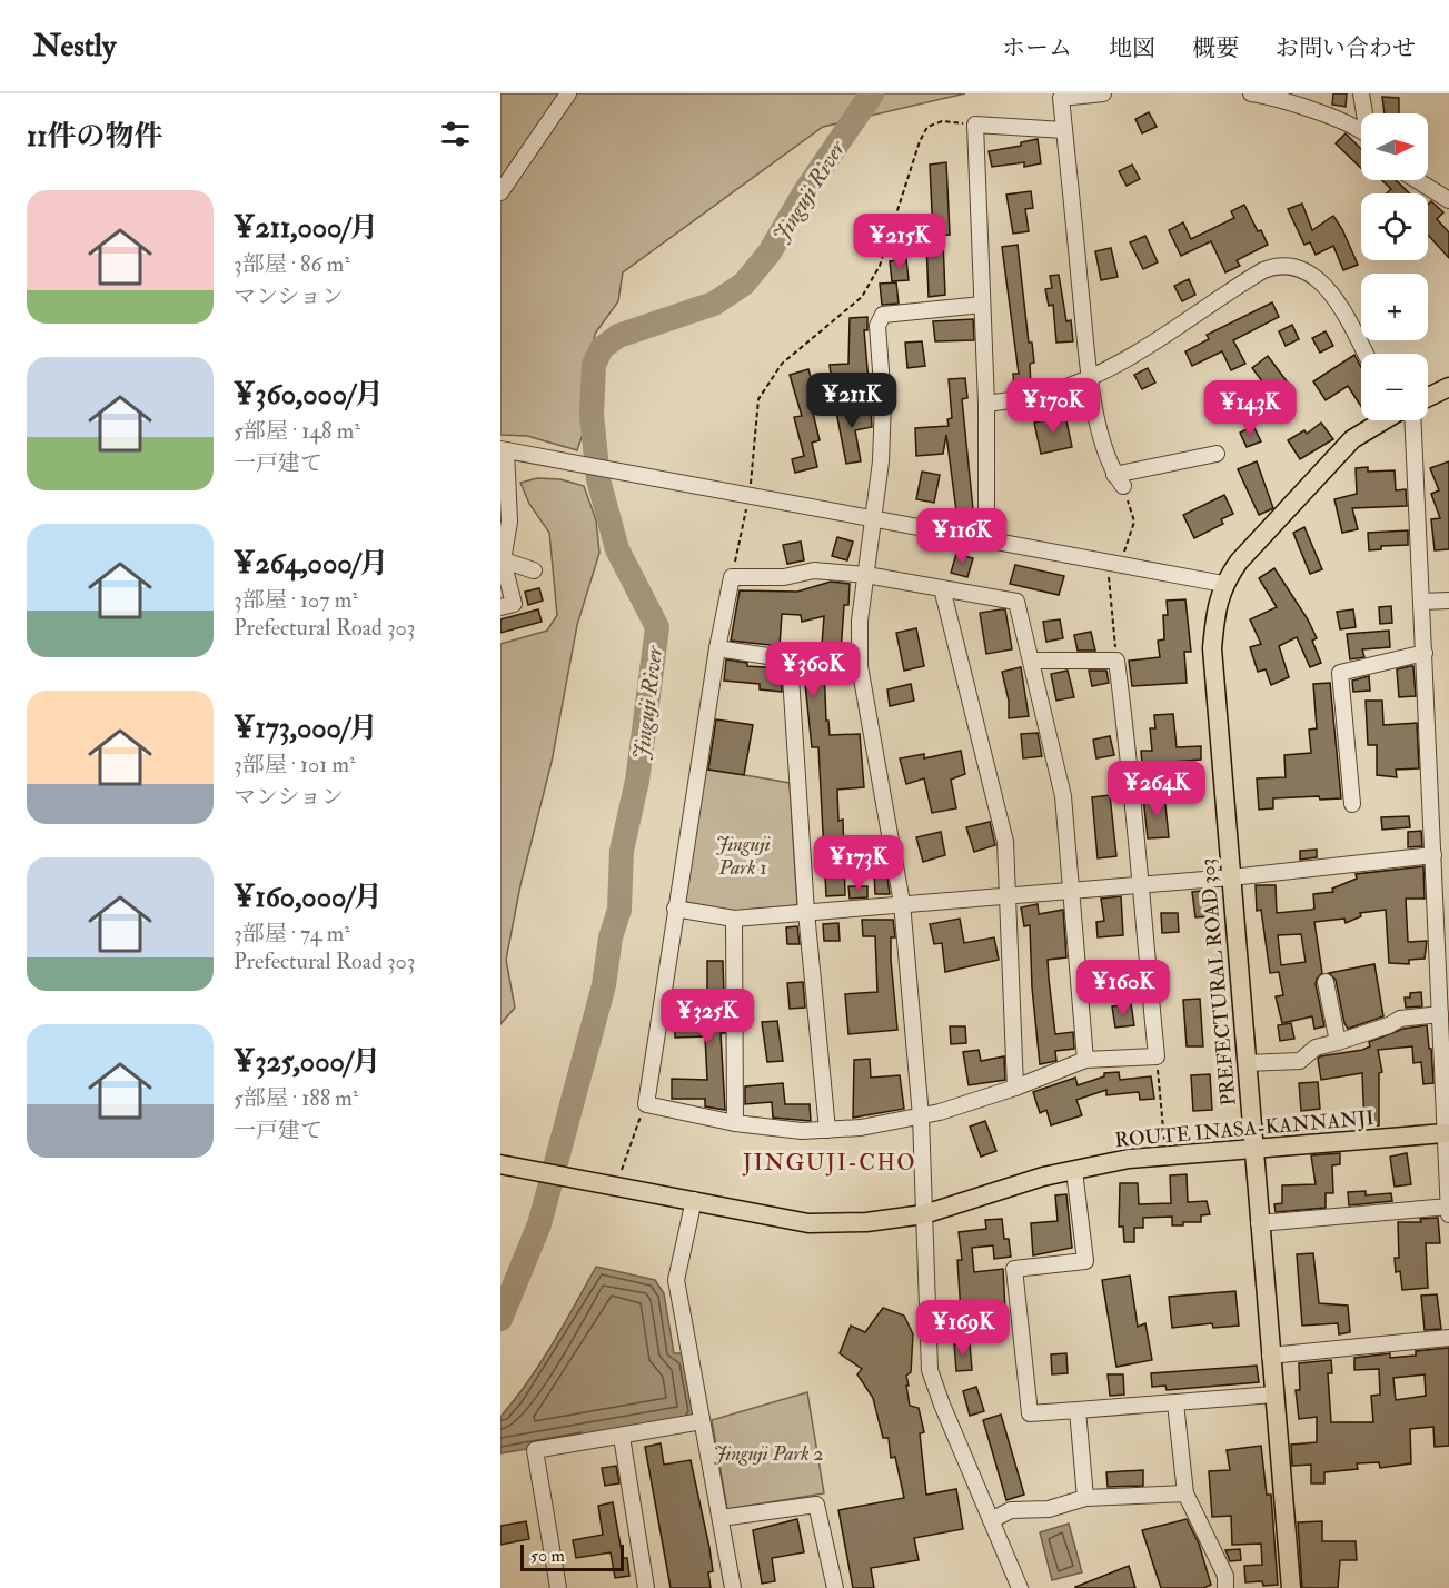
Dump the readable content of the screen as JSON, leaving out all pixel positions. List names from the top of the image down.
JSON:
{
  "streets": {
    "main road": ["PREFECTURAL ROAD 303", "ROUTE INASA-KANNANJI"]
  },
  "crossings": [
    ["PREFECTURAL ROAD 303", "ROUTE INASA-KANNANJI"]
  ],
  "districts": ["JINGUJI-CHO"],
  "water": ["Jinguji River"],
  "parks": ["Jinguji Park 1", "Jinguji Park 2"],
  "scale_bar": "50 m",
  "north": "right",
  "page": {
    "header": "Nestly",
    "nav": [
      "ホーム",
      "地図",
      "概要",
      "お問い合わせ"
    ],
    "heading": "11件の物件",
    "map_buttons": ["+", "−"],
    "list": [
      {
        "name": "¥211,000/月",
        "note": "3部屋 · 86 m² · マンション"
      },
      {
        "name": "¥360,000/月",
        "note": "5部屋 · 148 m² · 一戸建て"
      },
      {
        "name": "¥264,000/月",
        "note": "3部屋 · 107 m² · Prefectural Road 303"
      },
      {
        "name": "¥173,000/月",
        "note": "3部屋 · 101 m² · マンション"
      },
      {
        "name": "¥160,000/月",
        "note": "3部屋 · 74 m² · Prefectural Road 303"
      },
      {
        "name": "¥325,000/月",
        "note": "5部屋 · 188 m² · 一戸建て"
      }
    ],
    "price": [
      "¥215K",
      "¥211K",
      "¥170K",
      "¥143K",
      "¥116K",
      "¥360K",
      "¥264K",
      "¥173K",
      "¥160K",
      "¥325K",
      "¥169K"
    ],
    "scale": "50 m"
  }
}
